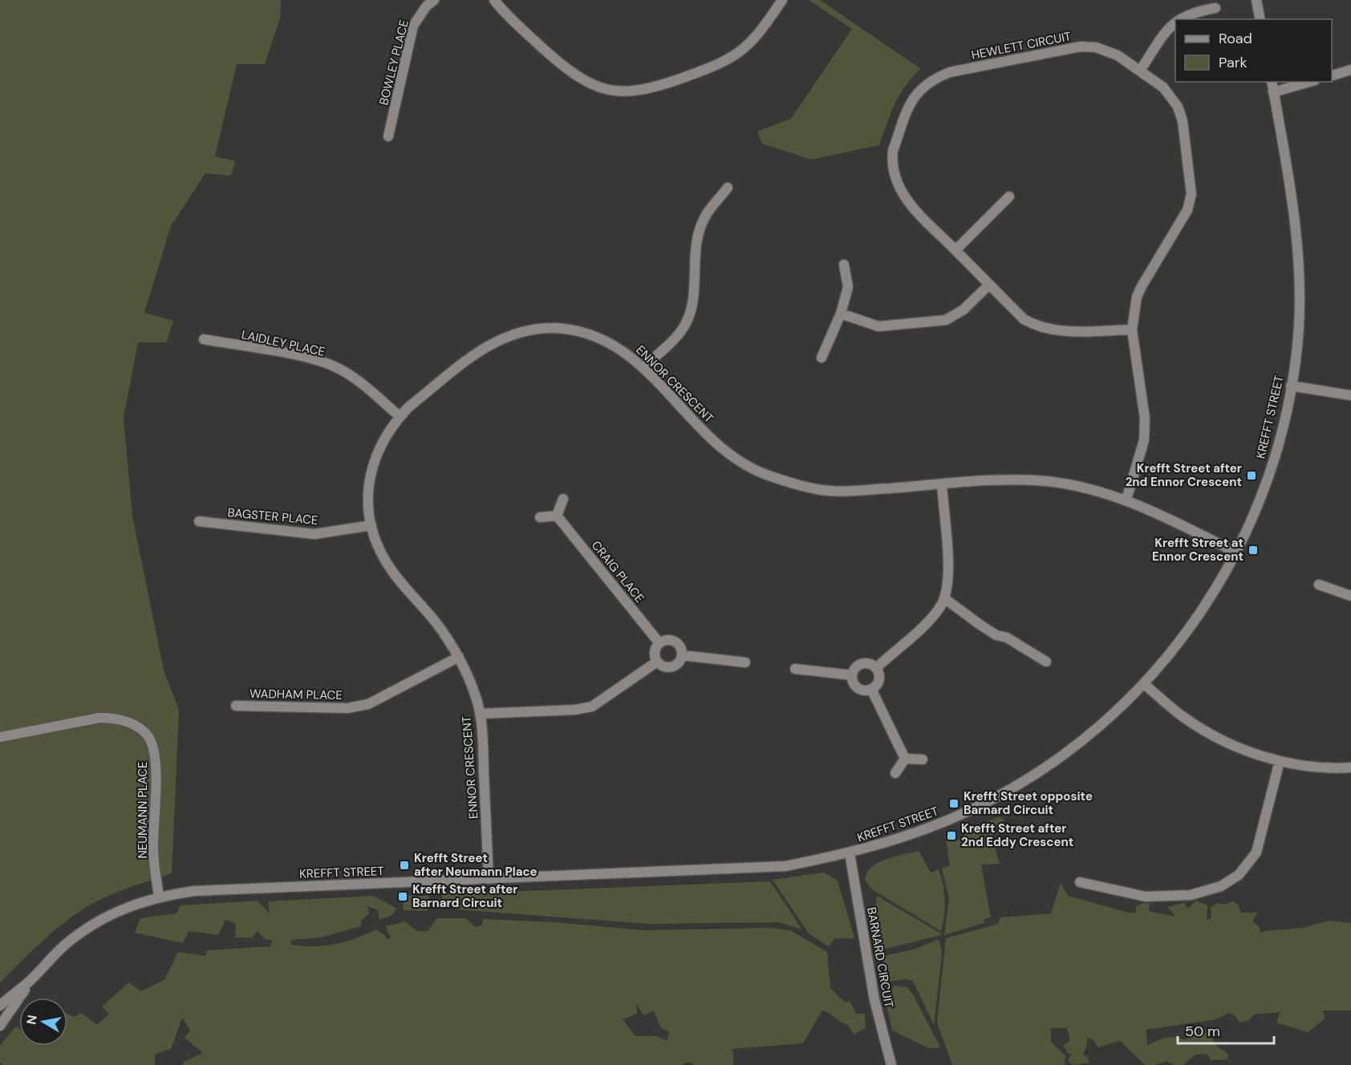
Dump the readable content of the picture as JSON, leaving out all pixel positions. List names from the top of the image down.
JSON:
{
  "streets": {
    "street": [
      "HEWLETT CIRCUIT",
      "BOWLEY PLACE",
      "LAIDLEY PLACE",
      "ENNOR CRESCENT",
      "KREFFT STREET",
      "BAGSTER PLACE",
      "CRAIG PLACE",
      "WADHAM PLACE",
      "NEUMANN PLACE",
      "BARNARD CIRCUIT"
    ]
  },
  "crossings": [
    ["HEWLETT CIRCUIT", "ENNOR CRESCENT"],
    ["LAIDLEY PLACE", "ENNOR CRESCENT"],
    ["ENNOR CRESCENT", "KREFFT STREET"],
    ["ENNOR CRESCENT", "BAGSTER PLACE"],
    ["ENNOR CRESCENT", "WADHAM PLACE"],
    ["KREFFT STREET", "NEUMANN PLACE"],
    ["KREFFT STREET", "BARNARD CIRCUIT"]
  ],
  "places": {
    "transit": [
      "Krefft Street after 2nd Ennor Crescent",
      "Krefft Street at Ennor Crescent",
      "Krefft Street opposite Barnard Circuit",
      "Krefft Street after 2nd Eddy Crescent",
      "Krefft Street after Neumann Place",
      "Krefft Street after Barnard Circuit"
    ]
  },
  "legend": ["Road", "Park"],
  "scale_bar": "50 m",
  "north": "left"
}
